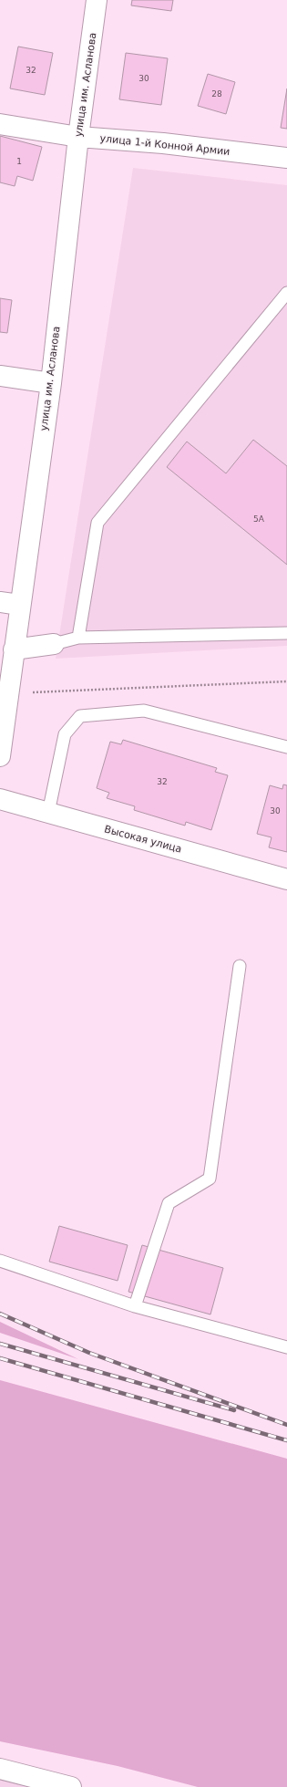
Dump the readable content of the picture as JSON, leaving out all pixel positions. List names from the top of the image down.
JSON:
{
  "streets": {
    "street": ["улица им. Асланова", "улица 1-й Конной Армии", "Высокая улица"]
  },
  "crossings": [
    ["улица им. Асланова", "улица 1-й Конной Армии"]
  ],
  "house_numbers": [
    "32",
    "30",
    "28",
    "1",
    "5А",
    "32",
    "30"
  ]
}
